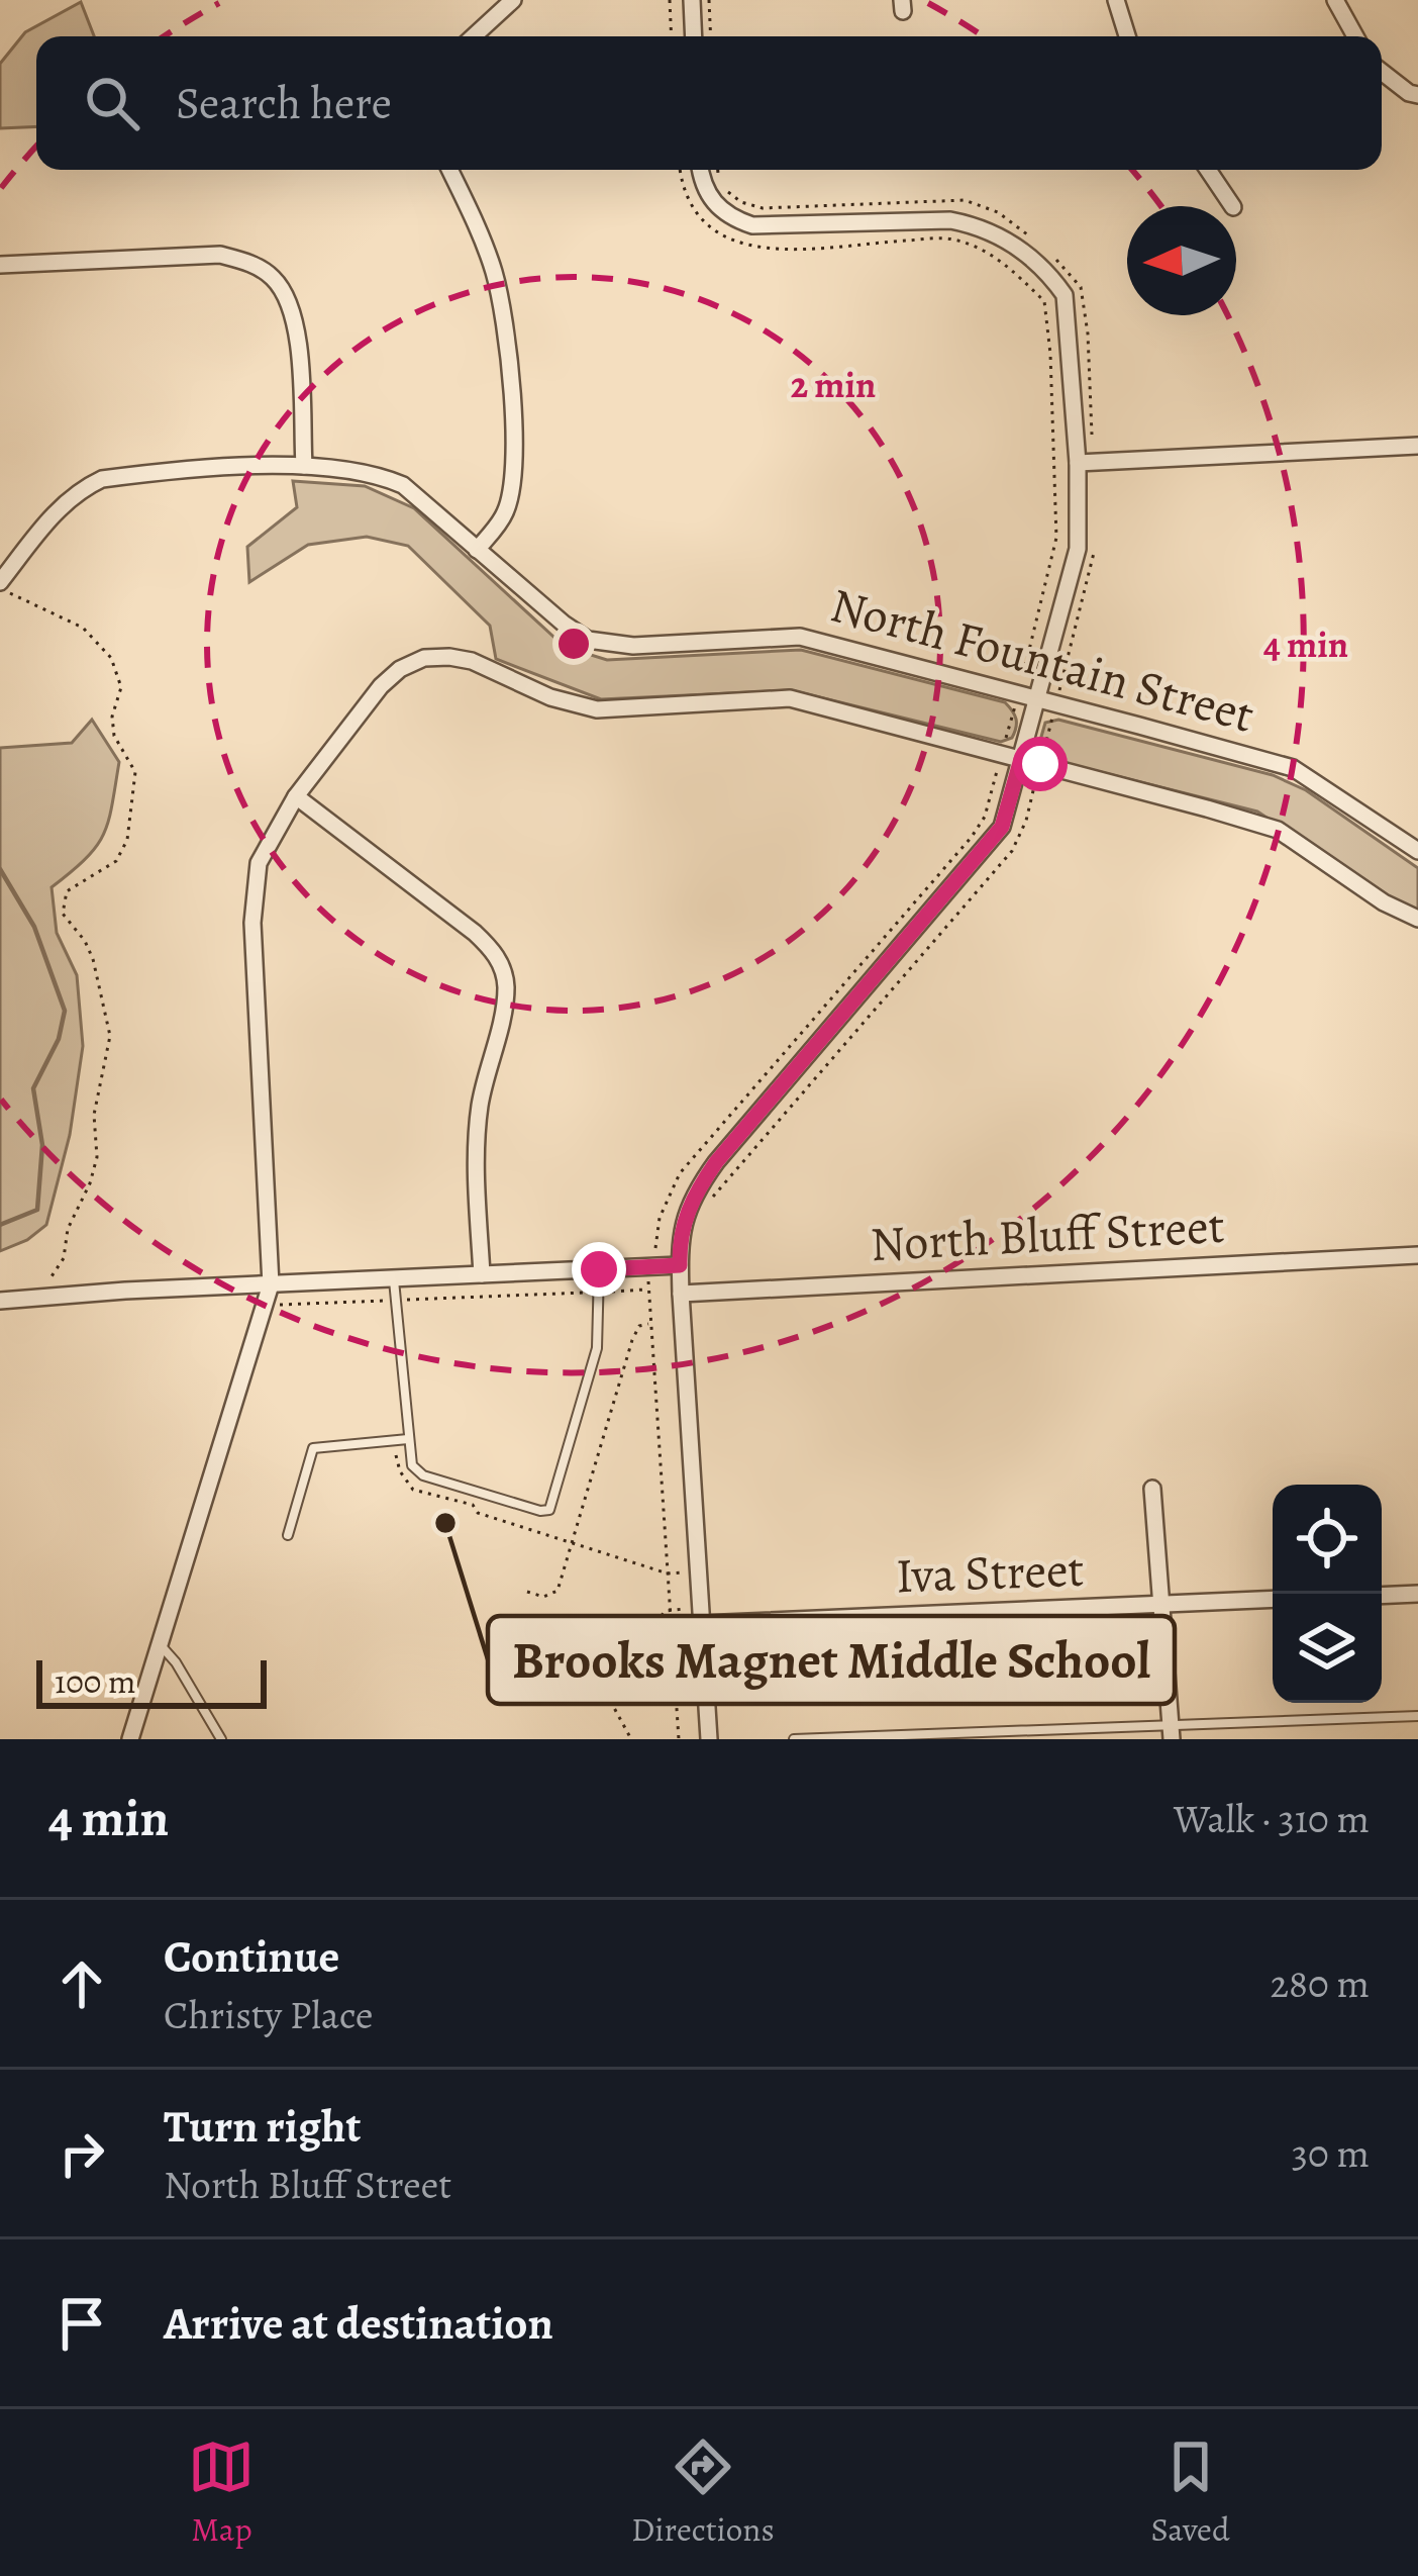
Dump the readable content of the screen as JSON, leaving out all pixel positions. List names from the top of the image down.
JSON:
{
  "streets": {
    "street": ["North Fountain Street", "North Bluff Street", "Iva Street"]
  },
  "places": ["Brooks Magnet Middle School"],
  "scale_bar": "100 m",
  "north": "left",
  "page": {
    "search": "Search here",
    "scale": "100 m",
    "heading": ["4 min", "Walk · 310 m"],
    "list": [
      ["Continue", "Christy Place", "280 m"],
      ["Turn right", "North Bluff Street", "30 m"],
      "Arrive at destination"
    ],
    "nav": ["Map", "Directions", "Saved"]
  },
  "rings": ["2 min", "4 min"]
}
